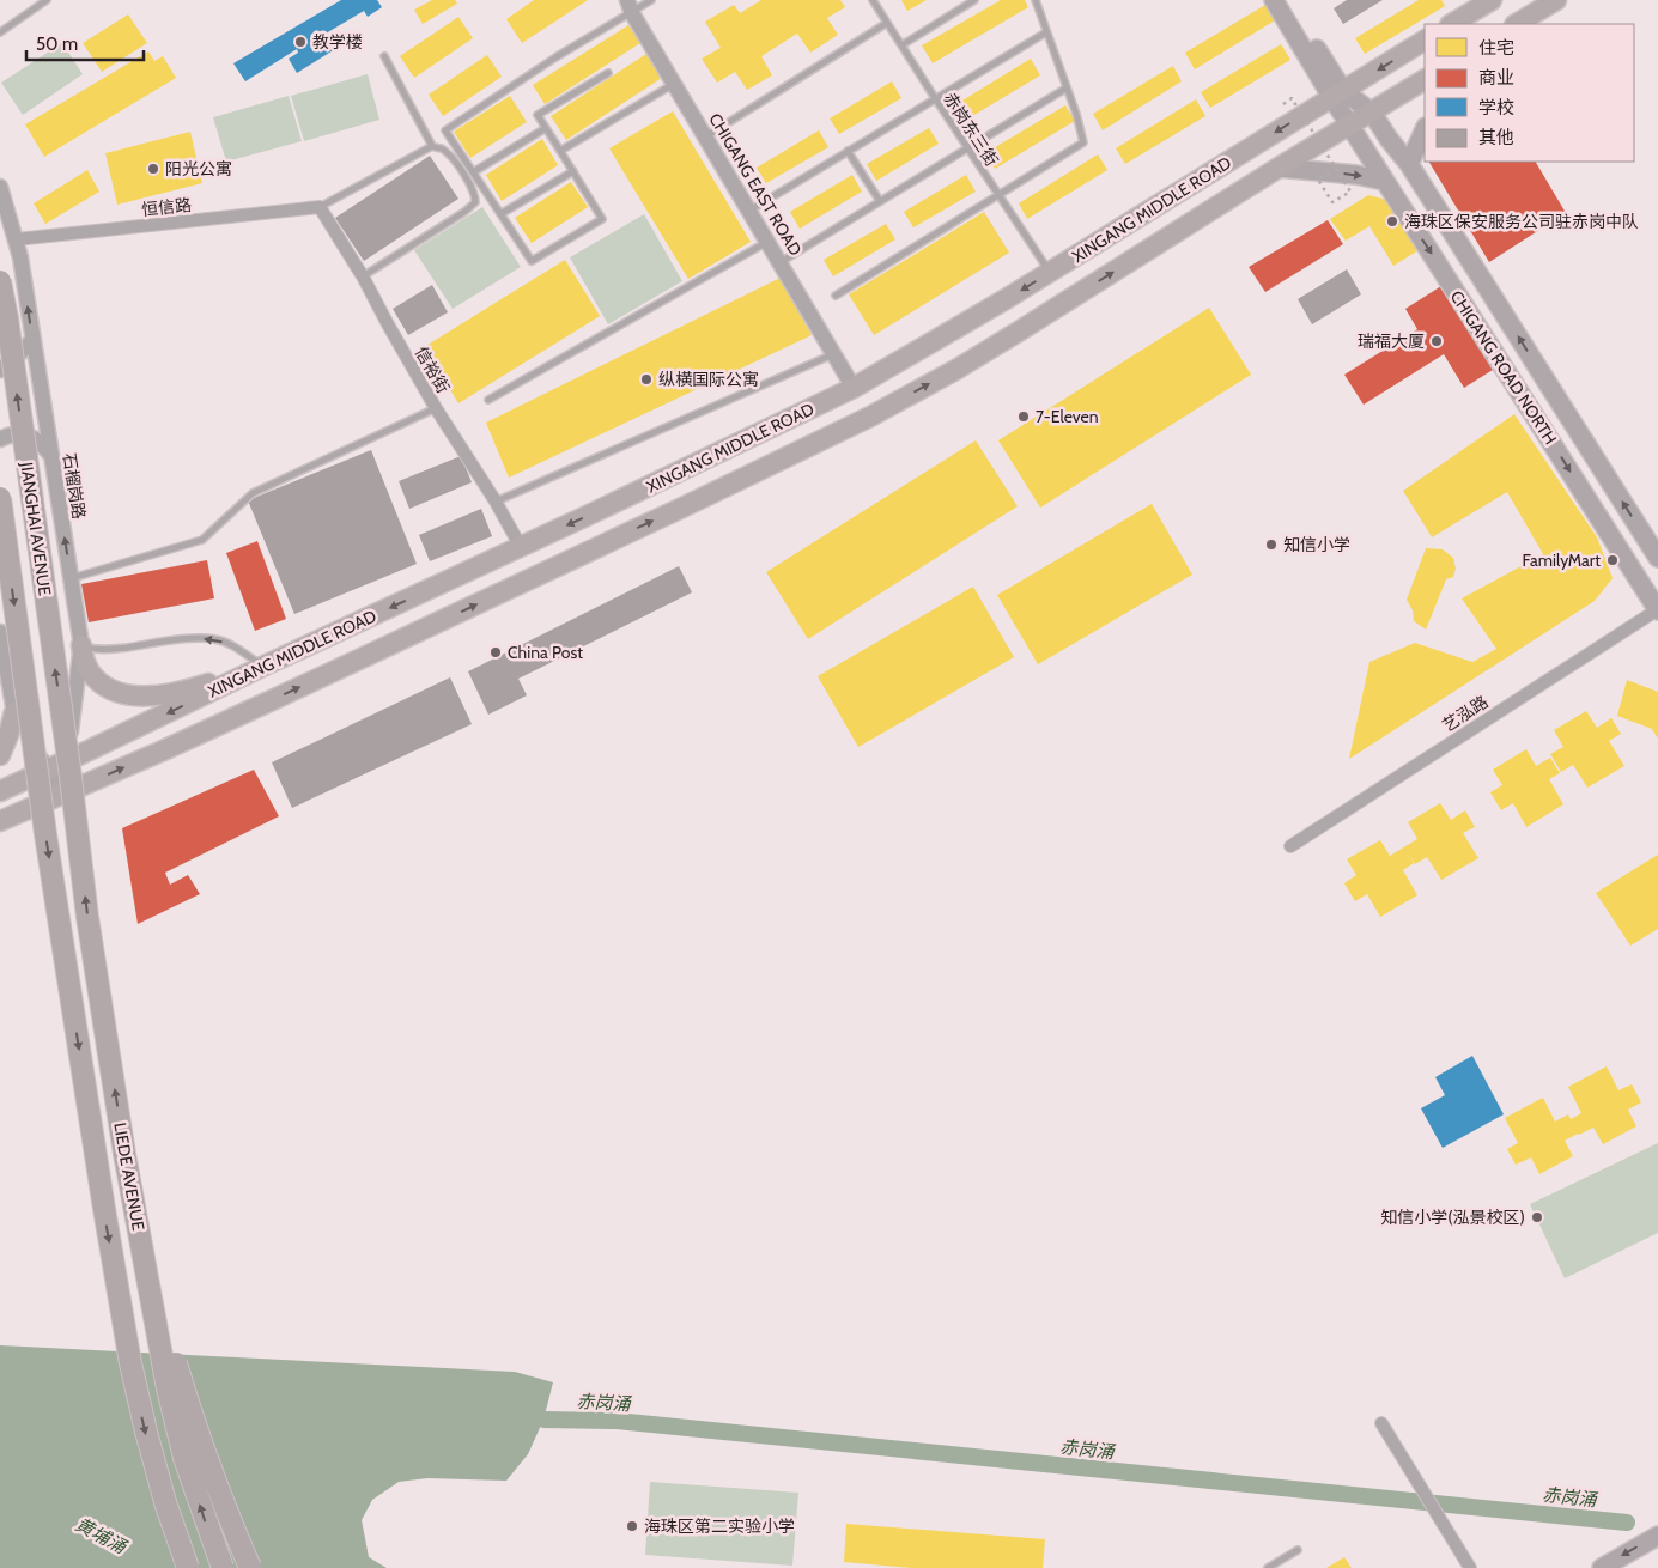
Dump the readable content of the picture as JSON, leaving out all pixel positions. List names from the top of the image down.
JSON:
{
  "streets": {
    "highway": ["JIANGHAI AVENUE", "LIEDE AVENUE"],
    "main road": ["XINGANG MIDDLE ROAD", "CHIGANG ROAD NORTH"],
    "street": [
      "CHIGANG EAST ROAD",
      "恒信路",
      "信裕街",
      "石榴岗路",
      "艺泓路"
    ],
    "lane": ["赤岗东三街"]
  },
  "crossings": [
    ["赤岗东三街", "XINGANG MIDDLE ROAD"],
    ["CHIGANG EAST ROAD", "XINGANG MIDDLE ROAD"],
    ["恒信路", "信裕街"],
    ["恒信路", "石榴岗路"],
    ["XINGANG MIDDLE ROAD", "CHIGANG ROAD NORTH"],
    ["XINGANG MIDDLE ROAD", "信裕街"],
    ["XINGANG MIDDLE ROAD", "石榴岗路"],
    ["XINGANG MIDDLE ROAD", "JIANGHAI AVENUE"],
    ["XINGANG MIDDLE ROAD", "LIEDE AVENUE"],
    ["CHIGANG ROAD NORTH", "艺泓路"],
    ["石榴岗路", "JIANGHAI AVENUE"],
    ["石榴岗路", "LIEDE AVENUE"],
    ["JIANGHAI AVENUE", "LIEDE AVENUE"]
  ],
  "one_way": ["石榴岗路"],
  "water": ["赤岗涌", "黄埔涌"],
  "places": [
    "教学楼",
    "阳光公寓",
    "海珠区保安服务公司驻赤岗中队",
    "瑞福大厦",
    "纵横国际公寓",
    "7-Eleven",
    "知信小学",
    "FamilyMart",
    "China Post",
    "知信小学(泓景校区)",
    "海珠区第二实验小学"
  ],
  "legend": [
    "住宅",
    "商业",
    "学校",
    "其他"
  ],
  "scale_bar": "50 m"
}
